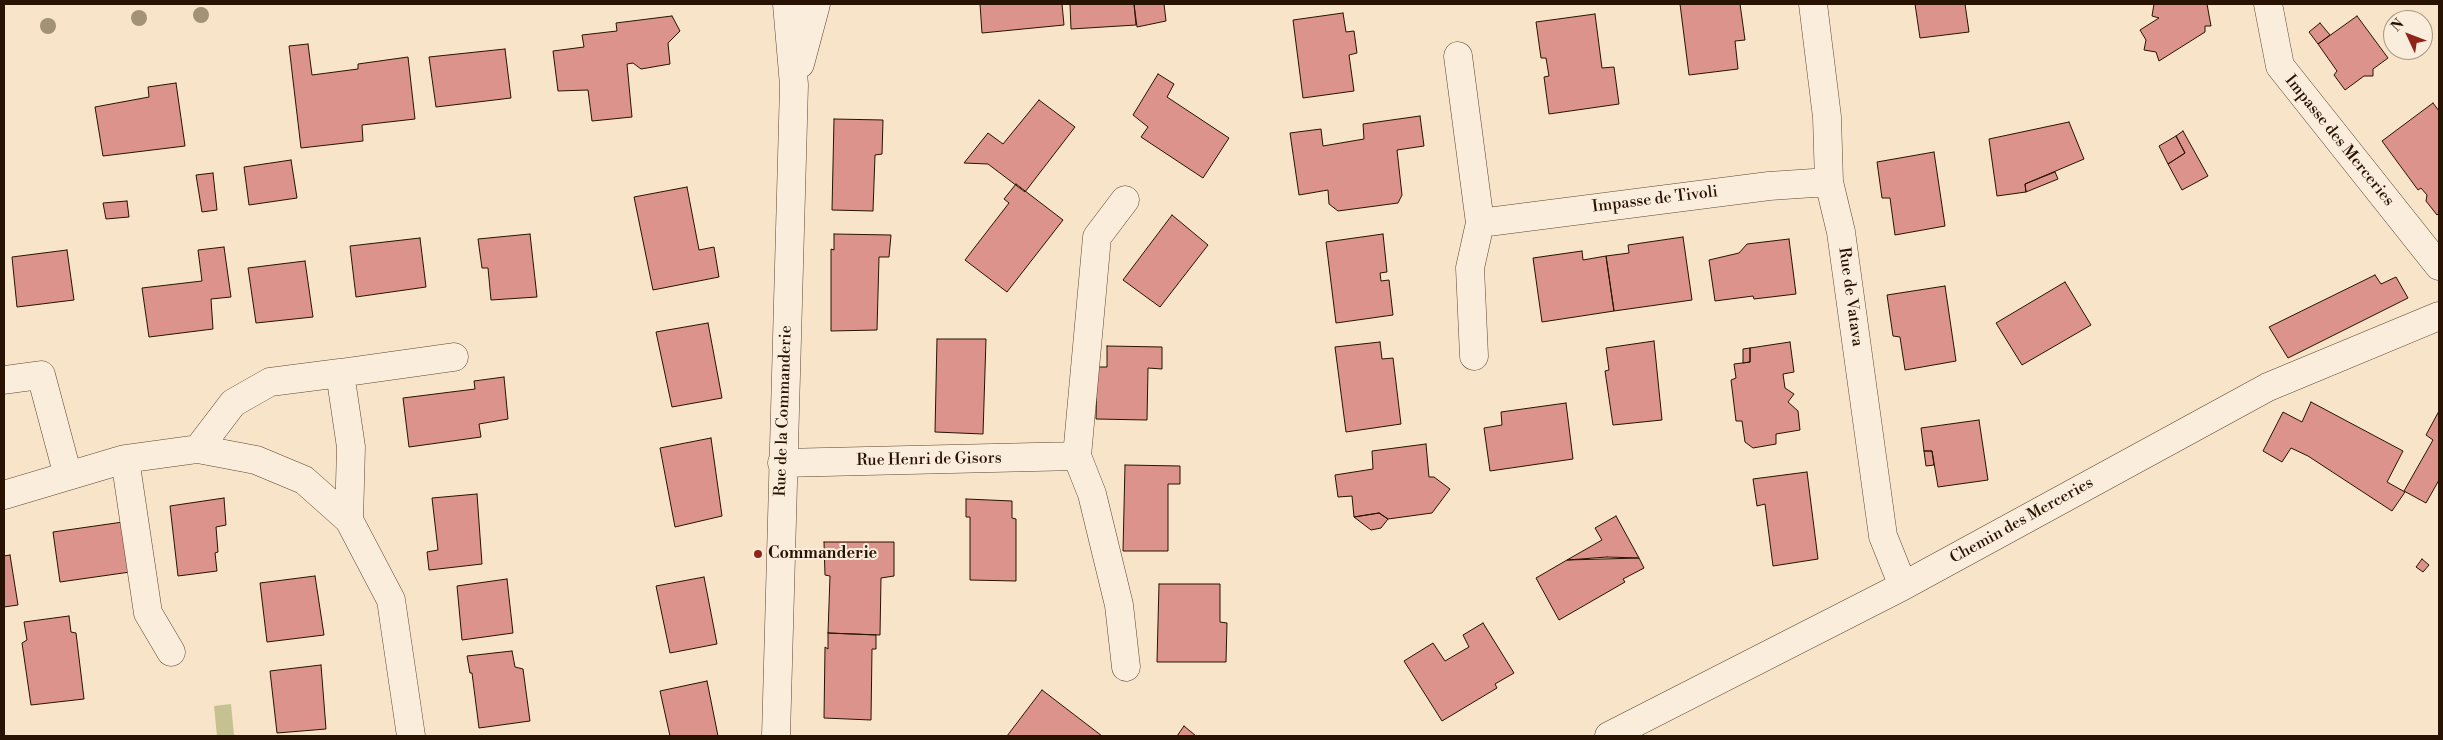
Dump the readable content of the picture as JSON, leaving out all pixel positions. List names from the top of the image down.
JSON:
{
  "streets": {
    "street": [
      "Impasse des Merceries",
      "Impasse de Tivoli",
      "Rue de Vatava",
      "Rue de la Commanderie",
      "Rue Henri de Gisors",
      "Chemin des Merceries"
    ]
  },
  "crossings": [
    ["Impasse de Tivoli", "Rue de Vatava"],
    ["Rue de Vatava", "Chemin des Merceries"],
    ["Rue de la Commanderie", "Rue Henri de Gisors"]
  ],
  "places": ["Commanderie"],
  "north": "top left"
}
